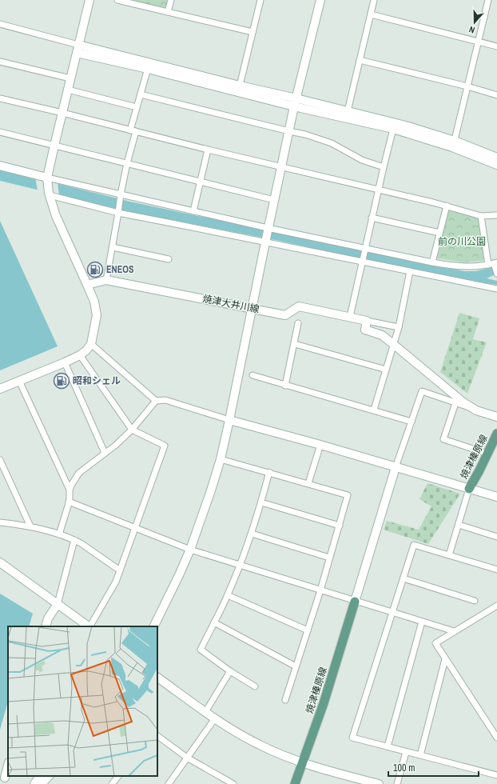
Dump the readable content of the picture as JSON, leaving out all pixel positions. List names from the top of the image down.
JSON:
{
  "streets": {
    "main road": ["焼津榛原線"],
    "street": ["焼津大井川線"]
  },
  "parks": ["前の川公園"],
  "places": {
    "fuel station": ["ENEOS", "昭和シェル"]
  },
  "scale_bar": "100 m",
  "north": "bottom"
}
